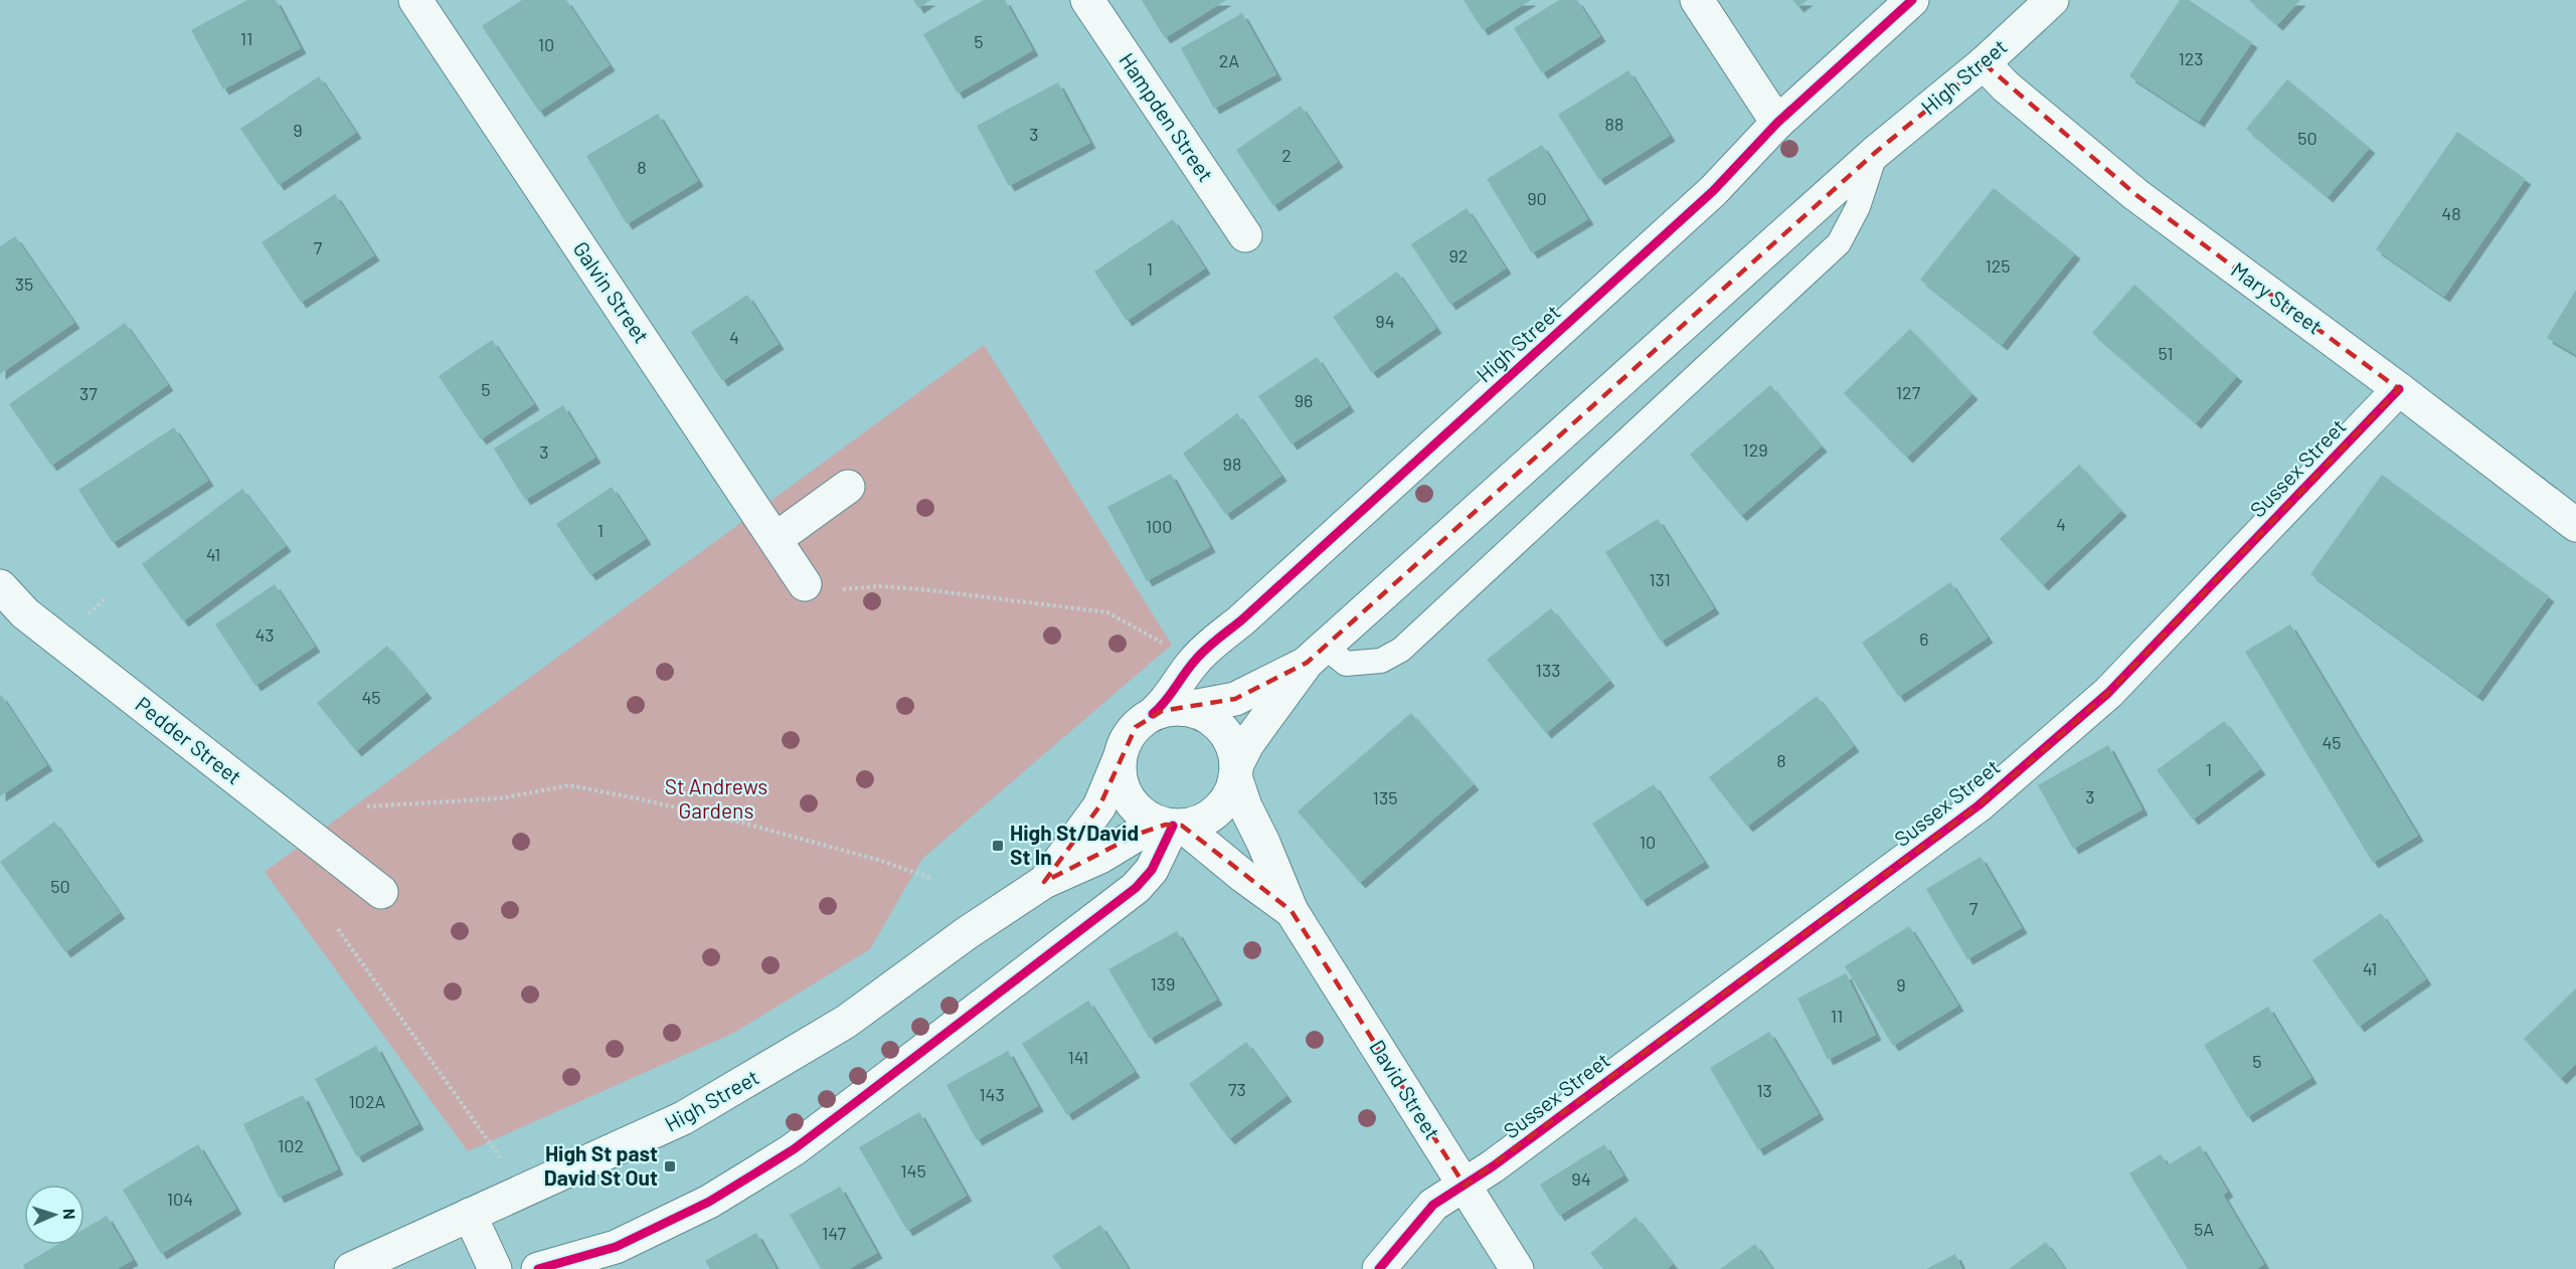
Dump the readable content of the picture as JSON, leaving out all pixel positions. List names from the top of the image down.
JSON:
{
  "streets": {
    "street": [
      "High Street",
      "Hampden Street",
      "Galvin Street",
      "Mary Street",
      "Sussex Street",
      "Pedder Street",
      "David Street"
    ]
  },
  "crossings": [
    ["High Street", "Mary Street"],
    ["High Street", "David Street"],
    ["Mary Street", "Sussex Street"],
    ["Sussex Street", "David Street"]
  ],
  "parks": ["St Andrews Gardens"],
  "places": {
    "transit": ["High St/David St In", "High St past David St Out"]
  },
  "house_numbers": [
    "11",
    "5",
    "10",
    "123",
    "2A",
    "88",
    "9",
    "3",
    "50",
    "2",
    "8",
    "90",
    "48",
    "7",
    "92",
    "125",
    "1",
    "35",
    "94",
    "4",
    "51",
    "5",
    "127",
    "37",
    "96",
    "129",
    "3",
    "98",
    "4",
    "100",
    "1",
    "41",
    "131",
    "43",
    "6",
    "133",
    "45",
    "45",
    "8",
    "1",
    "3",
    "135",
    "10",
    "50",
    "7",
    "41",
    "139",
    "9",
    "11",
    "141",
    "5",
    "73",
    "13",
    "143",
    "102A",
    "102",
    "145",
    "94",
    "104",
    "5A",
    "147"
  ],
  "north": "right"
}
